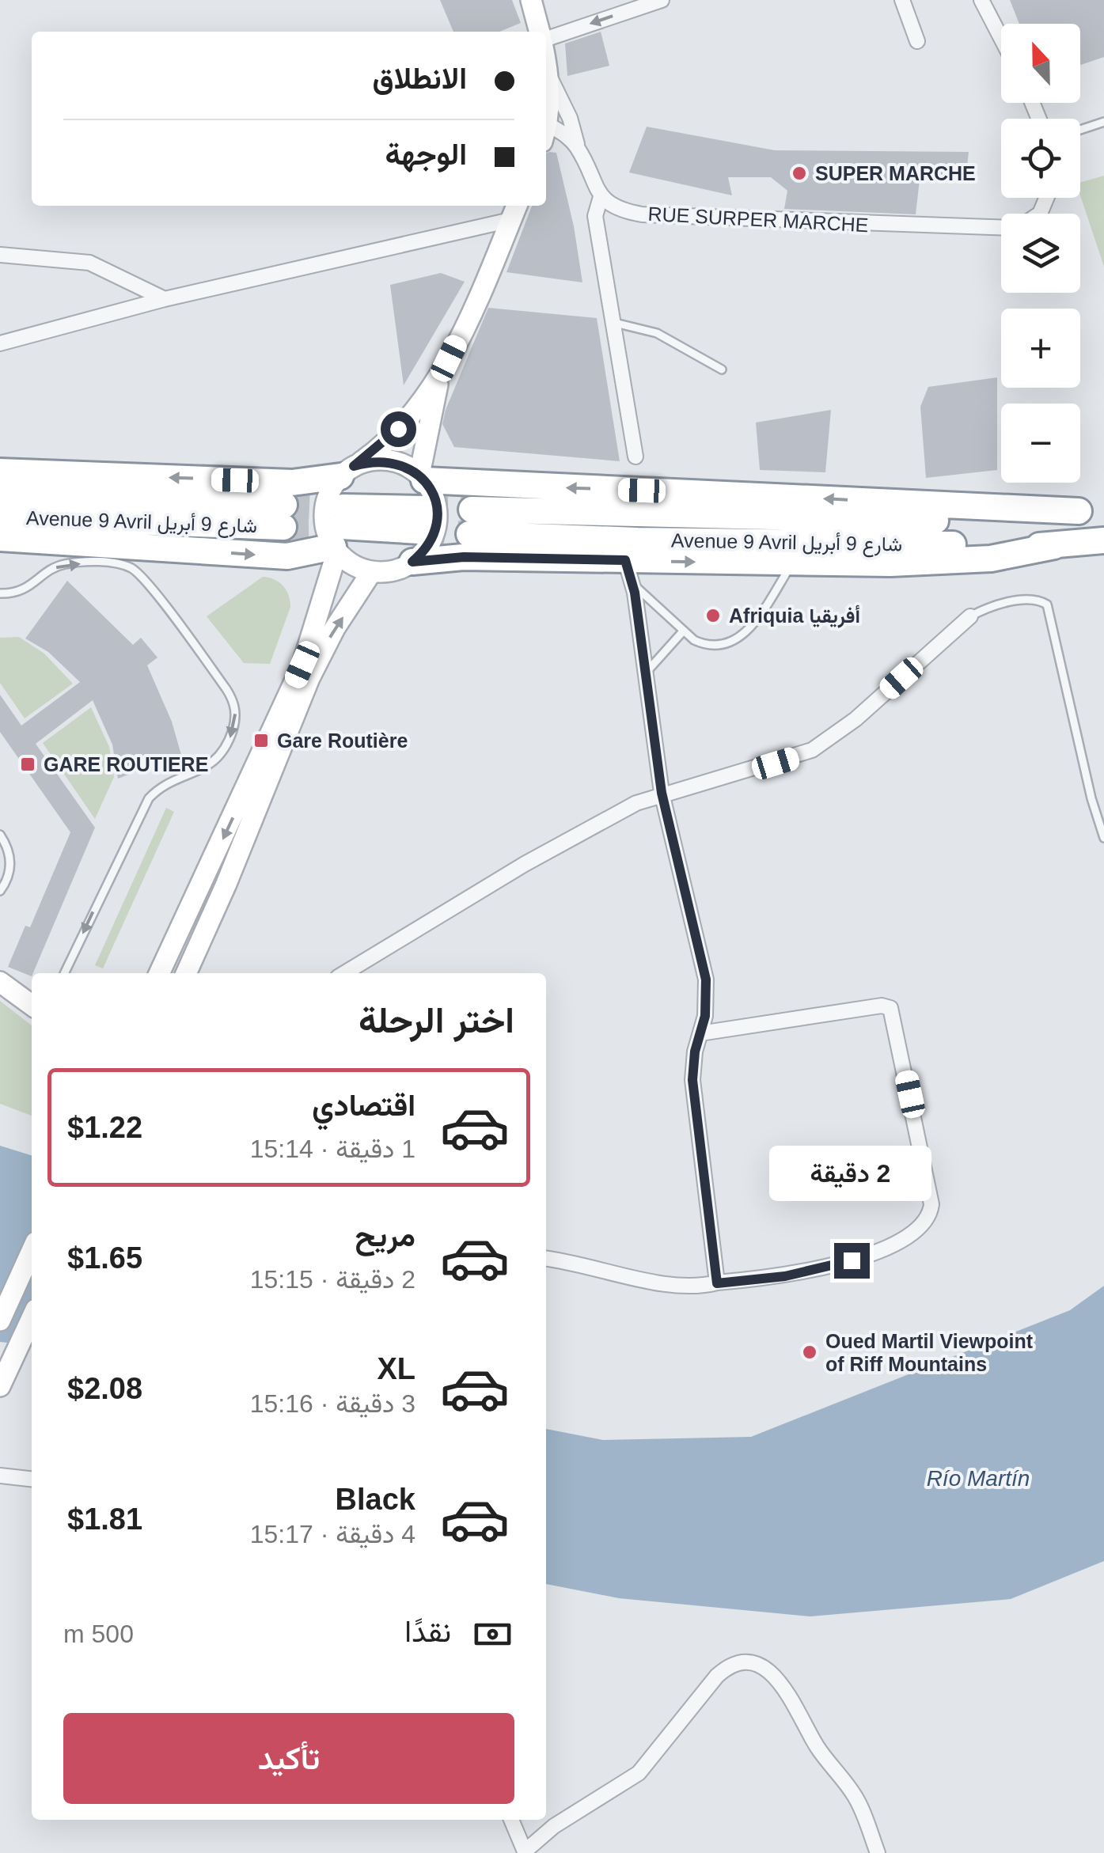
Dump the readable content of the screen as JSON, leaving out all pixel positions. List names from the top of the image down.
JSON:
{
  "streets": {
    "highway": ["Avenue 9 Avril شارع 9 أبريل"],
    "street": ["RUE SURPER MARCHE"]
  },
  "water": ["Río Martín"],
  "places": {
    "other": ["SUPER MARCHE", "Afriquia أفريقيا", "Oued Martil Viewpoint of Riff Mountains"],
    "transit": ["Gare Routière", "GARE ROUTIERE"]
  },
  "north": "top",
  "page": {
    "map_buttons": ["+", "−"],
    "banner": ["الانطلاق", "الوجهة"],
    "heading": "اختر الرحلة",
    "list": [
      {
        "name": "اقتصادي",
        "note": "1 دقيقة · 15:14",
        "value": "$1.22"
      },
      {
        "name": "مريح",
        "note": "2 دقيقة · 15:15",
        "value": "$1.65"
      },
      {
        "name": "XL",
        "note": "3 دقيقة · 15:16",
        "value": "$2.08"
      },
      {
        "name": "Black",
        "note": "4 دقيقة · 15:17",
        "value": "$1.81"
      }
    ],
    "bubble": "2 دقيقة",
    "pay": ["نقدًا", "500 m"],
    "buttons": "تأكيد"
  }
}
